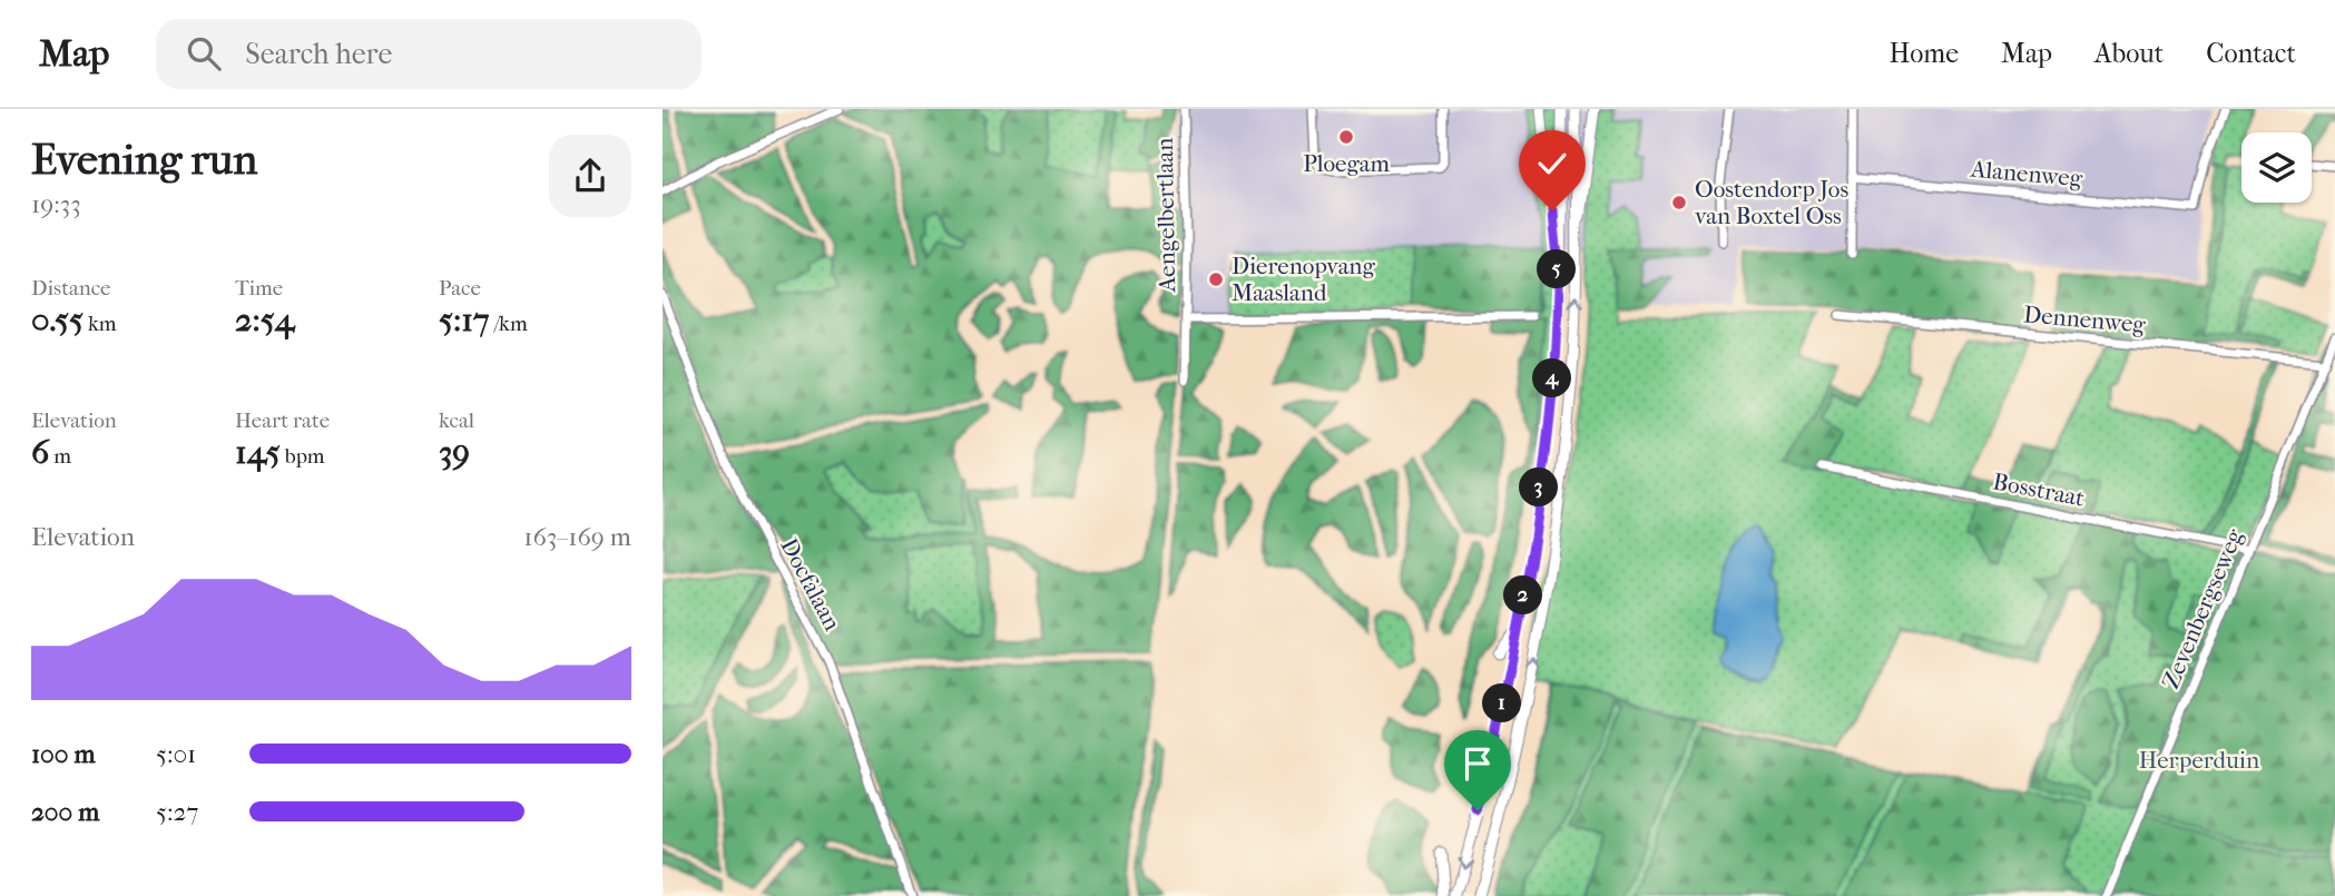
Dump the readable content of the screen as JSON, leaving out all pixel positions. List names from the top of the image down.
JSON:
{
  "streets": {
    "street": [
      "Alanenweg",
      "Aengelbertlaan",
      "Dennenweg",
      "Bosstraat",
      "Docfalaan",
      "Zevenbergseweg"
    ]
  },
  "crossings": [
    ["Dennenweg", "Zevenbergseweg"],
    ["Bosstraat", "Zevenbergseweg"]
  ],
  "parks": ["Herperduin"],
  "places": ["Ploegam", "Oostendorp Jos van Boxtel Oss", "Dierenopvang Maasland"],
  "page": {
    "header": "Map",
    "search": "Search here",
    "nav": [
      "Home",
      "Map",
      "About",
      "Contact"
    ],
    "heading": ["Evening run", "19:33"],
    "stats": [
      ["Distance", "0.55 km"],
      ["Time", "2:54"],
      ["Pace", "5:17 /km"],
      ["Elevation", "6 m"],
      ["Heart rate", "145 bpm"],
      ["kcal", "39"]
    ],
    "pins": [
      "5",
      "4",
      "3",
      "2",
      "1"
    ],
    "chart": ["Elevation", "163–169 m"],
    "list": [
      {
        "name": "100 m",
        "note": "5:01"
      },
      {
        "name": "200 m",
        "note": "5:27"
      }
    ]
  }
}
